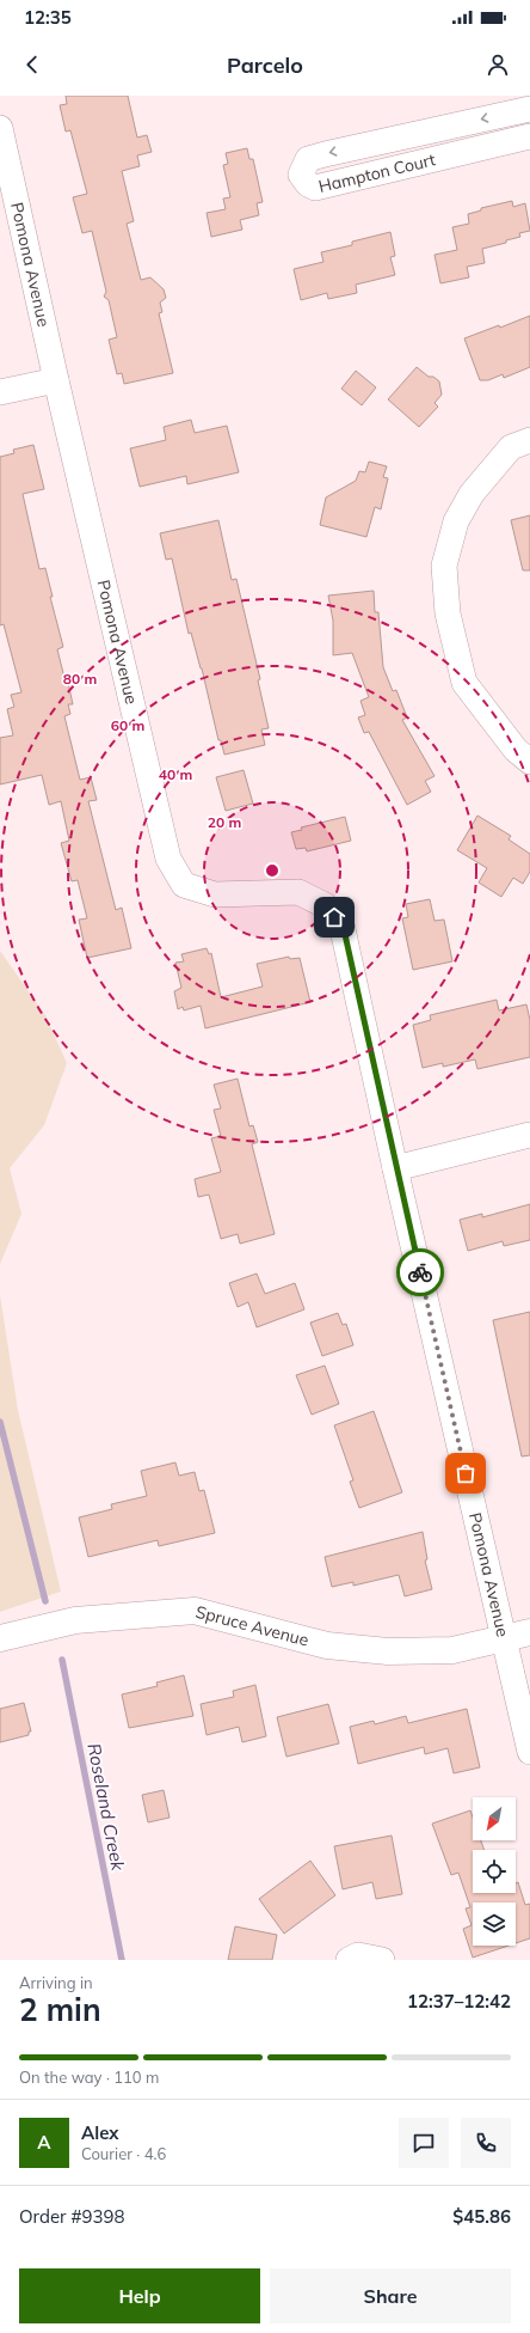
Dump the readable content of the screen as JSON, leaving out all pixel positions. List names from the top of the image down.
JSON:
{
  "streets": {
    "street": ["Hampton Court", "Pomona Avenue", "Spruce Avenue"]
  },
  "crossings": [
    ["Pomona Avenue", "Spruce Avenue"]
  ],
  "water": ["Roseland Creek"],
  "north": "bottom left",
  "page": {
    "status": "12:35",
    "header": "Parcelo",
    "heading": ["2 min", "Arriving in", "12:37–12:42"],
    "panel": [
      "Alex",
      "Courier · 4.6",
      "Order #9398",
      "$45.86"
    ],
    "bar": "On the way · 110 m",
    "round": "A",
    "buttons": ["Help", "Share"]
  },
  "rings": [
    "80 m",
    "60 m",
    "40 m",
    "20 m"
  ]
}
